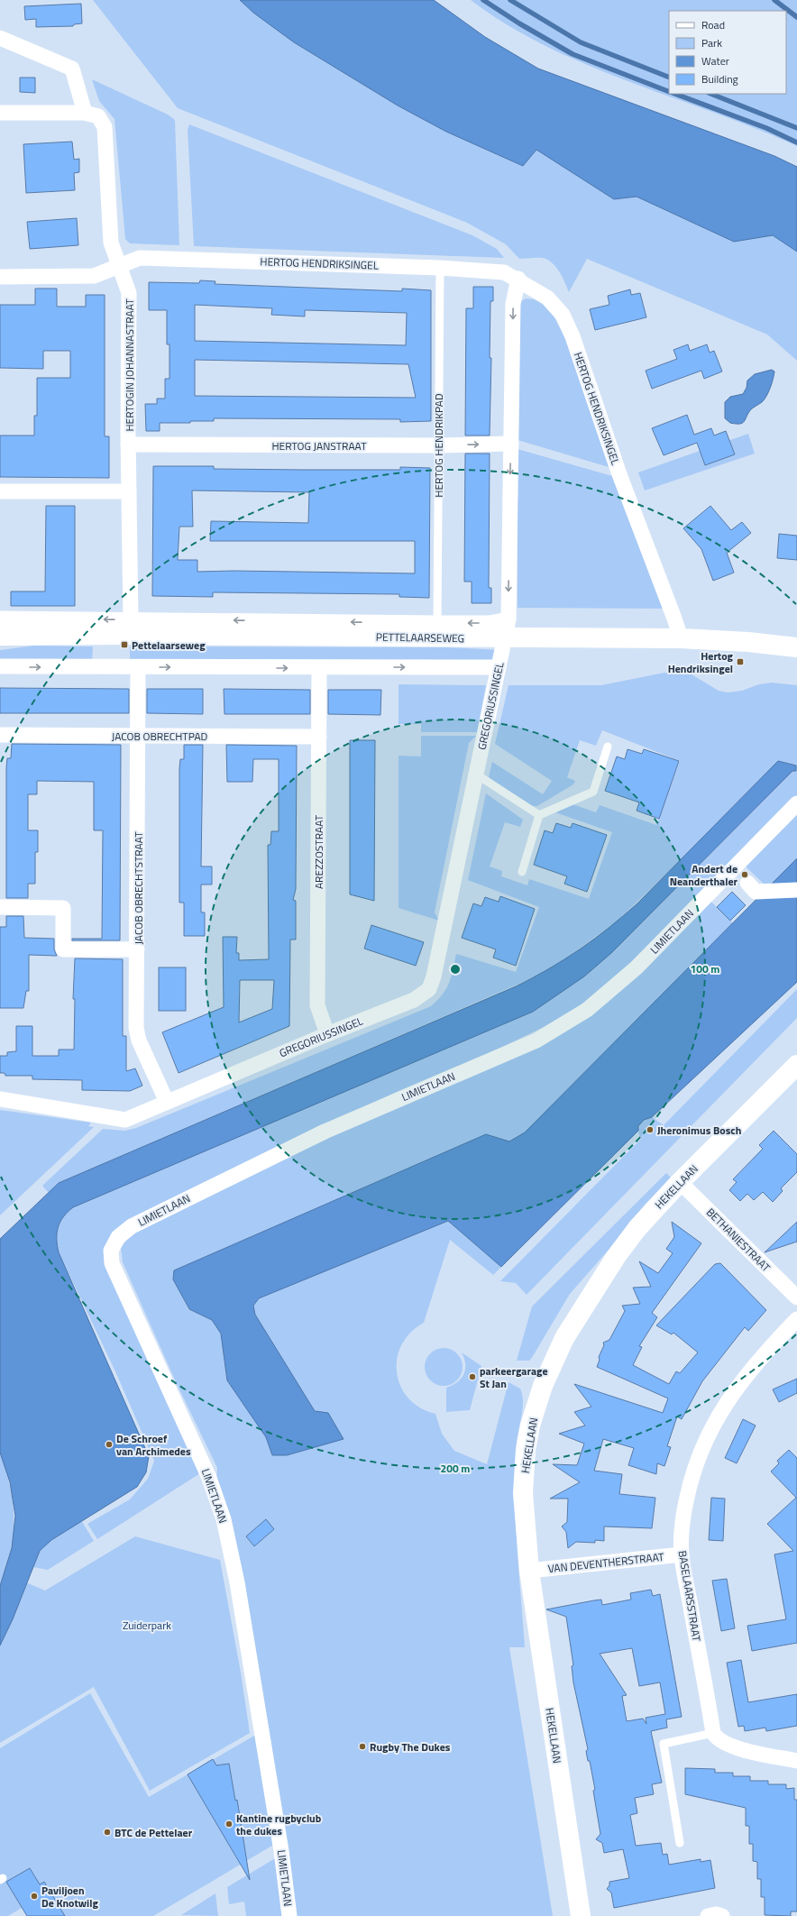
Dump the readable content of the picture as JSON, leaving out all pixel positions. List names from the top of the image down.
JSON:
{
  "streets": {
    "main road": ["PETTELAARSEWEG", "HEKELLAAN"],
    "street": [
      "HERTOG HENDRIKSINGEL",
      "HERTOGIN JOHANNASTRAAT",
      "HERTOG JANSTRAAT",
      "GREGORIUSSINGEL",
      "JACOB OBRECHTPAD",
      "AREZZOSTRAAT",
      "JACOB OBRECHTSTRAAT",
      "LIMIETLAAN",
      "BETHANIESTRAAT",
      "VAN DEVENTHERSTRAAT",
      "BASELAARSSTRAAT"
    ],
    "lane": ["HERTOG HENDRIKPAD"]
  },
  "crossings": [
    ["HERTOG HENDRIKSINGEL", "HERTOGIN JOHANNASTRAAT"],
    ["HERTOG HENDRIKSINGEL", "HERTOG HENDRIKPAD"],
    ["HERTOG HENDRIKSINGEL", "PETTELAARSEWEG"],
    ["HERTOGIN JOHANNASTRAAT", "HERTOG JANSTRAAT"],
    ["HERTOGIN JOHANNASTRAAT", "PETTELAARSEWEG"],
    ["HERTOG JANSTRAAT", "HERTOG HENDRIKPAD"],
    ["HERTOG HENDRIKPAD", "PETTELAARSEWEG"],
    ["PETTELAARSEWEG", "GREGORIUSSINGEL"],
    ["GREGORIUSSINGEL", "AREZZOSTRAAT"],
    ["GREGORIUSSINGEL", "JACOB OBRECHTSTRAAT"],
    ["JACOB OBRECHTPAD", "AREZZOSTRAAT"],
    ["JACOB OBRECHTPAD", "JACOB OBRECHTSTRAAT"],
    ["HEKELLAAN", "BETHANIESTRAAT"],
    ["HEKELLAAN", "VAN DEVENTHERSTRAAT"],
    ["VAN DEVENTHERSTRAAT", "BASELAARSSTRAAT"]
  ],
  "parks": ["Zuiderpark"],
  "places": {
    "transit": ["Pettelaarseweg", "Hertog Hendriksingel"],
    "other": [
      "Andert de Neanderthaler",
      "Jheronimus Bosch",
      "parkeergarage St Jan",
      "De Schroef van Archimedes",
      "Rugby The Dukes",
      "Kantine rugbyclub the dukes",
      "BTC de Pettelaer",
      "Paviljoen De Knotwilg"
    ]
  },
  "legend": [
    "Road",
    "Park",
    "Water",
    "Building"
  ],
  "rings": ["100 m", "200 m"]
}
